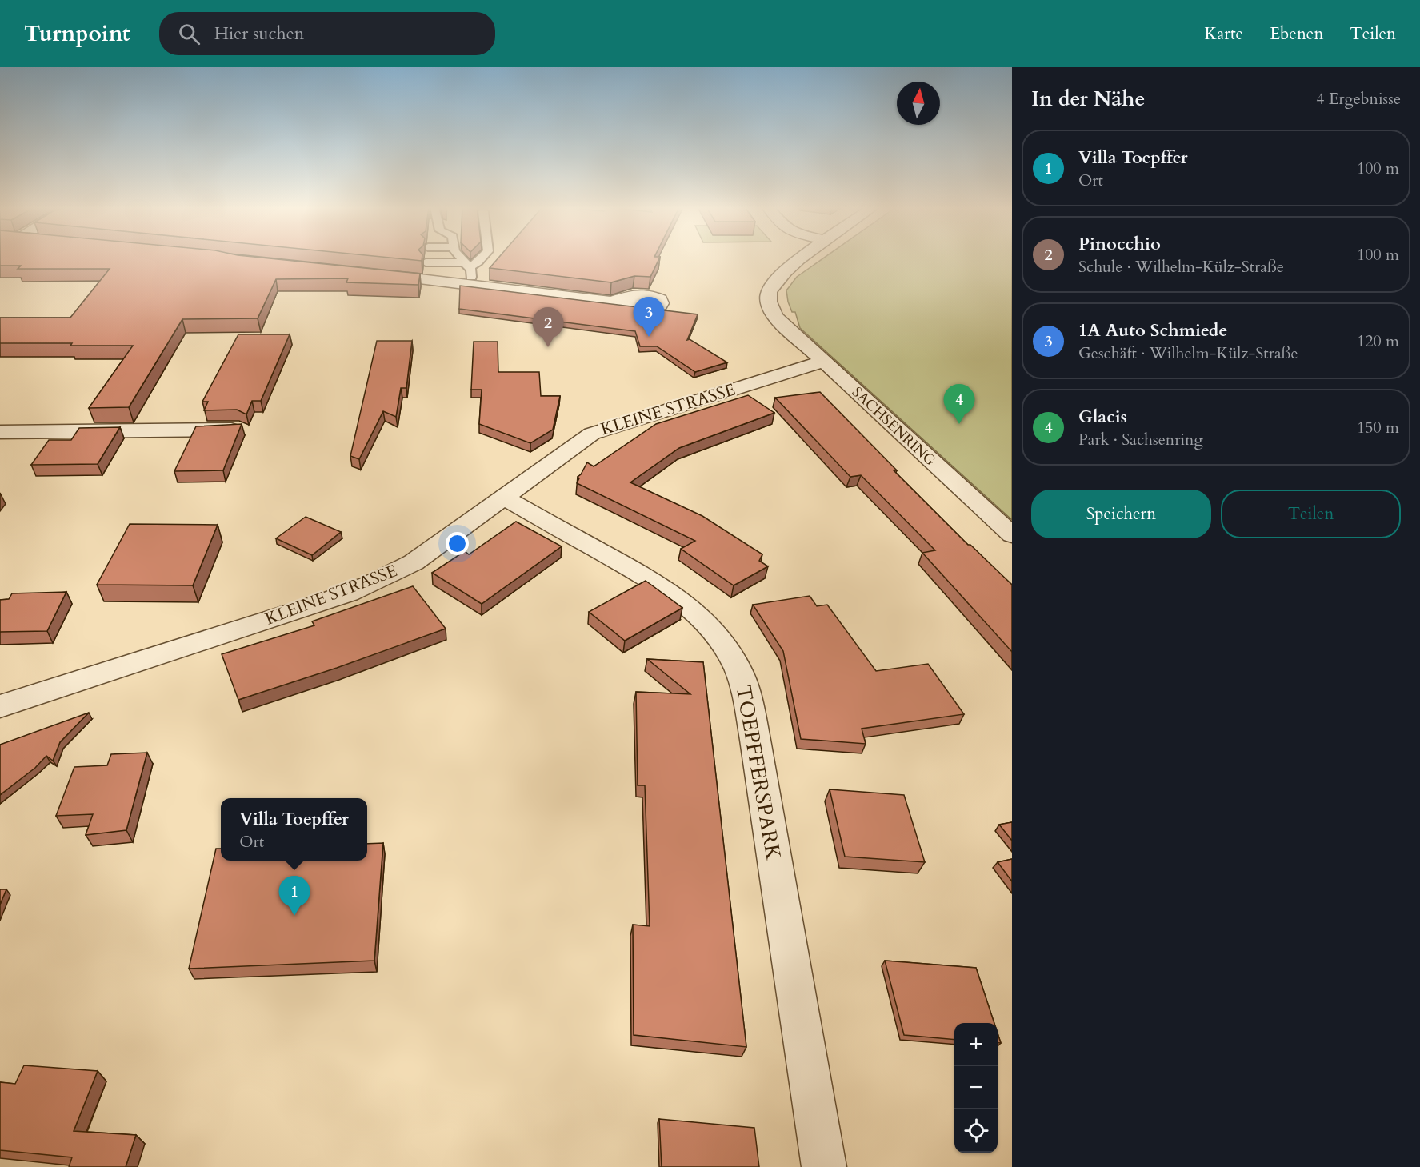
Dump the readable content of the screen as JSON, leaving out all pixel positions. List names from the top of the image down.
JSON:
{
  "streets": {
    "street": ["KLEINE STRASSE", "SACHSENRING", "TOEPFFERSPARK"]
  },
  "crossings": [
    ["KLEINE STRASSE", "SACHSENRING"],
    ["KLEINE STRASSE", "TOEPFFERSPARK"]
  ],
  "north": "top",
  "page": {
    "header": "Turnpoint",
    "search": "Hier suchen",
    "nav": ["Karte", "Ebenen", "Teilen"],
    "heading": ["In der Nähe", "4 Ergebnisse"],
    "list": [
      {
        "mark": "1",
        "name": "Villa Toepffer",
        "note": "Ort",
        "value": "100 m"
      },
      {
        "mark": "2",
        "name": "Pinocchio",
        "note": "Schule · Wilhelm-Külz-Straße",
        "value": "100 m"
      },
      {
        "mark": "3",
        "name": "1A Auto Schmiede",
        "note": "Geschäft · Wilhelm-Külz-Straße",
        "value": "120 m"
      },
      {
        "mark": "4",
        "name": "Glacis",
        "note": "Park · Sachsenring",
        "value": "150 m"
      }
    ],
    "pins": [
      "3",
      "2",
      "4",
      "1"
    ],
    "buttons": ["Speichern", "Teilen"],
    "popup": ["Villa Toepffer", "Ort"],
    "map_buttons": ["+", "−"]
  }
}
